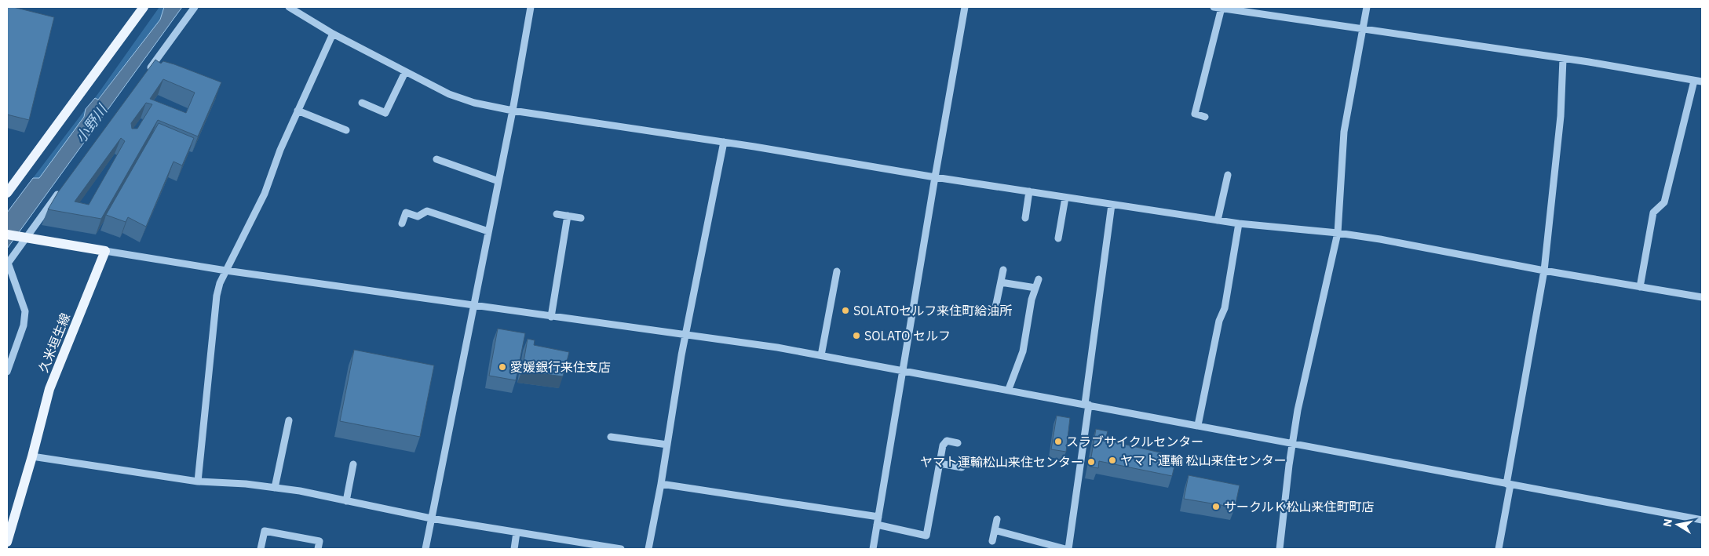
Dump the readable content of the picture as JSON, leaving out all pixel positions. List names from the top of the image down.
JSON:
{
  "streets": {
    "main road": ["久米垣生線"]
  },
  "water": ["小野川"],
  "places": [
    "SOLATOセルフ来住町給油所",
    "SOLATO セルフ",
    "愛媛銀行来住支店",
    "スラブサイクルセンター",
    "ヤマト運輸 松山来住センター",
    "ヤマト運輸松山来住センター",
    "サークルＫ松山来住町町店"
  ],
  "north": "left"
}
